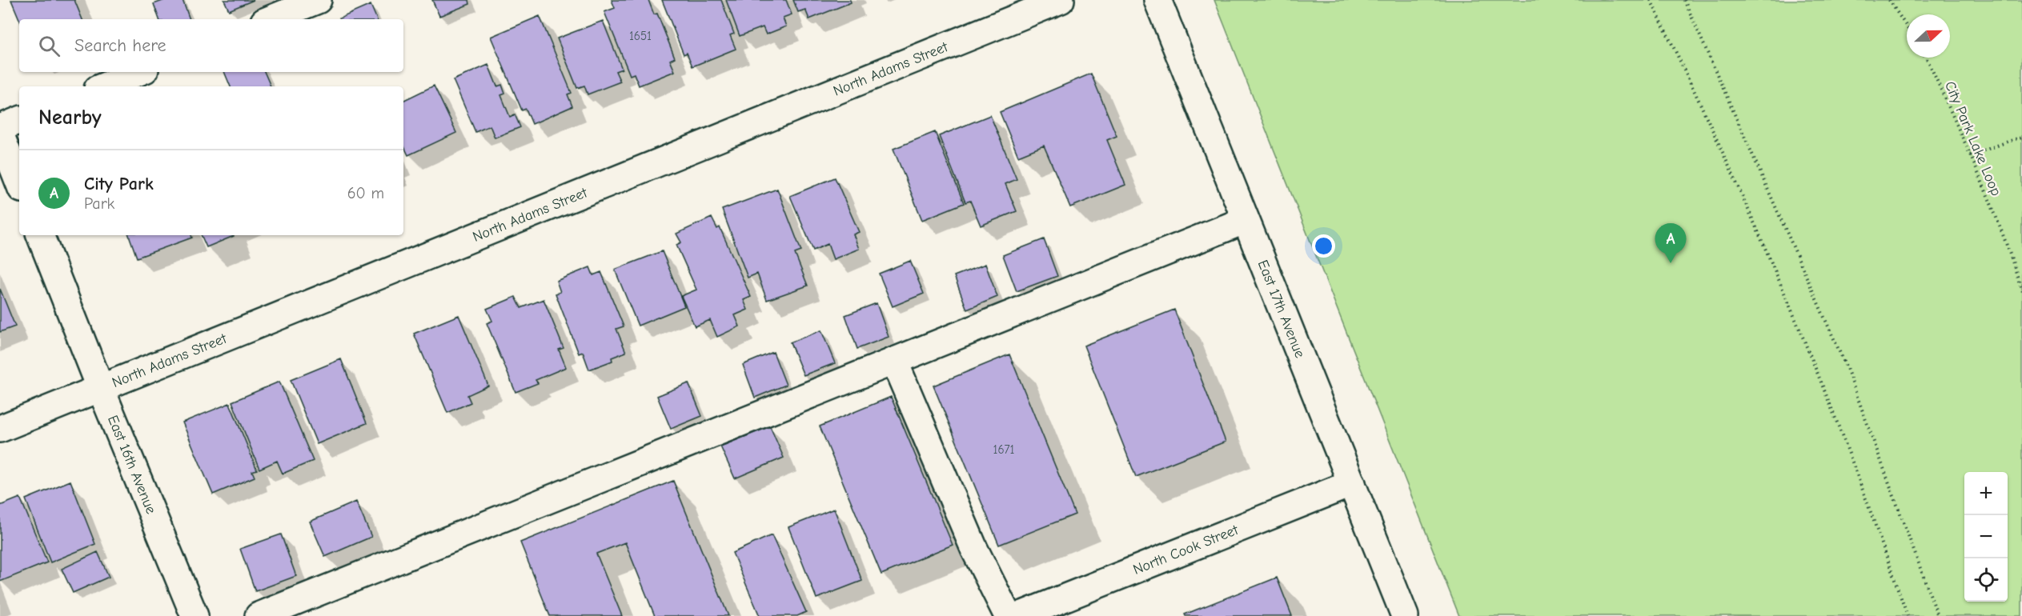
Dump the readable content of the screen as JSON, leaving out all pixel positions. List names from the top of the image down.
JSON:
{
  "streets": {
    "street": [
      "North Adams Street",
      "East 17th Avenue",
      "East 16th Avenue",
      "North Cook Street"
    ],
    "path": ["City Park Lake Loop"]
  },
  "crossings": [
    ["North Adams Street", "East 16th Avenue"],
    ["East 17th Avenue", "North Cook Street"]
  ],
  "house_numbers": ["1651", "1671"],
  "north": "right",
  "page": {
    "search": "Search here",
    "heading": "Nearby",
    "list": [
      {
        "mark": "A",
        "name": "City Park",
        "note": "Park",
        "value": "60 m"
      }
    ],
    "pins": "A",
    "map_buttons": ["+", "−"]
  }
}
